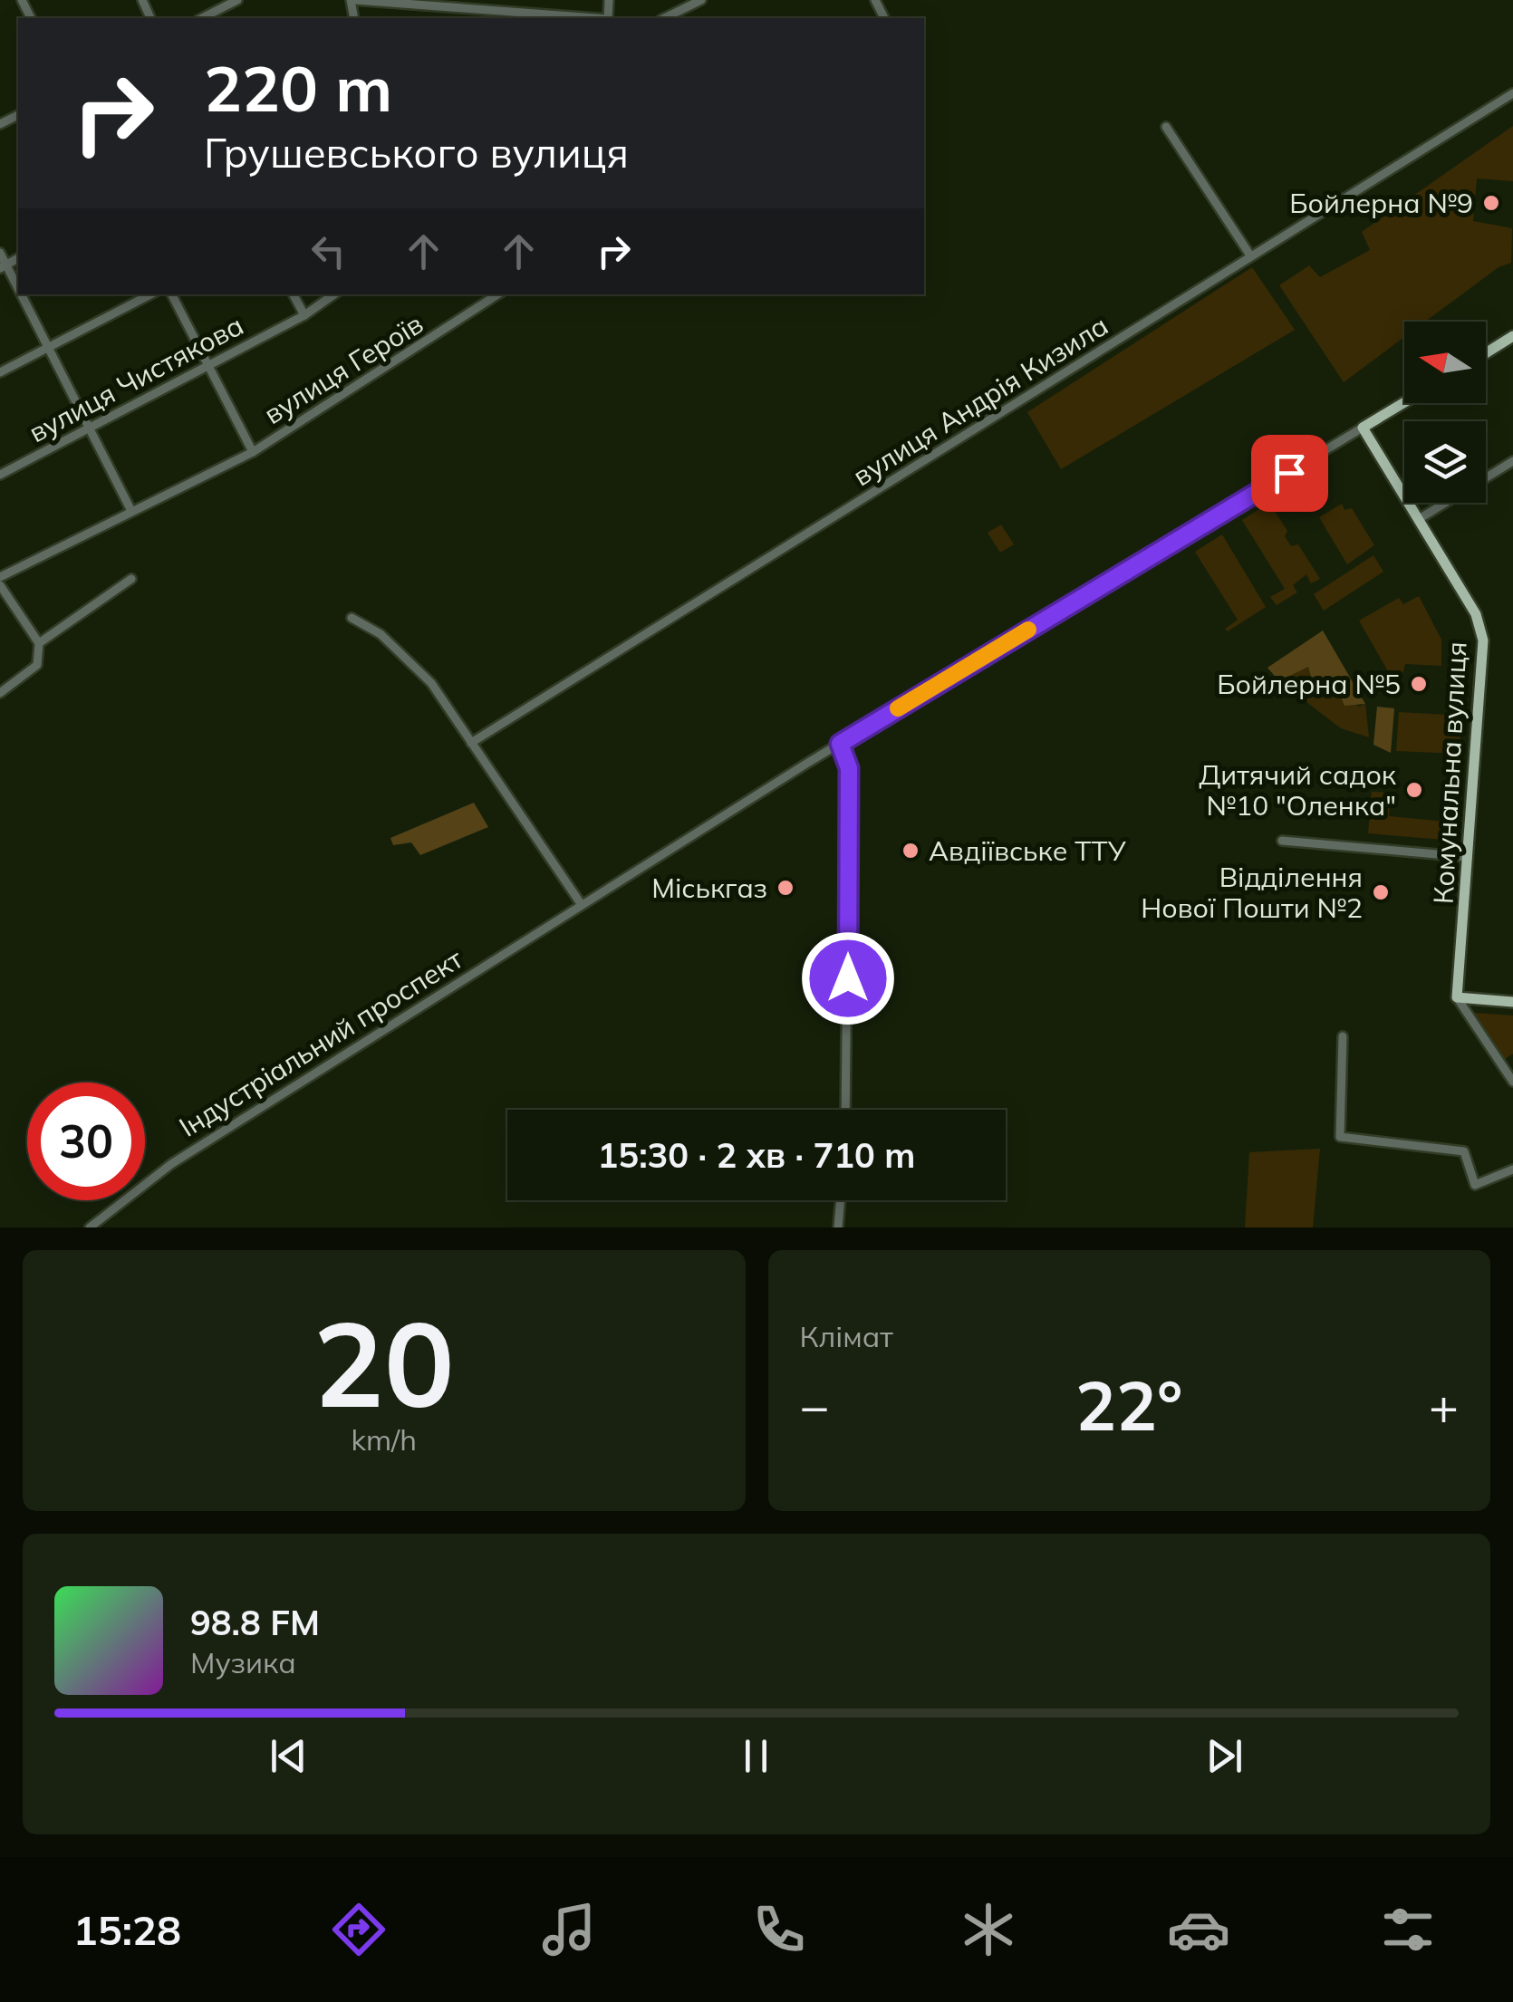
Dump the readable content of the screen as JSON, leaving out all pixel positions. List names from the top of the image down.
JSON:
{
  "streets": {
    "main road": ["Комунальна вулиця"],
    "street": [
      "вулиця Героїв",
      "вулиця Чистякова",
      "вулиця Андрія Кизила",
      "Індустріальний проспект"
    ]
  },
  "crossings": [
    ["Комунальна вулиця", "Індустріальний проспект"]
  ],
  "places": [
    "Бойлерна №9",
    "Бойлерна №5",
    "Дитячий садок №10 \"Оленка\"",
    "Авдіївське ТТУ",
    "Міськгаз",
    "Відділення Нової Пошти №2"
  ],
  "north": "left",
  "page": {
    "turn": ["220 m", "Грушевського вулиця"],
    "limit": "30",
    "trip": "15:30 · 2 хв · 710 m",
    "tile": [
      ["20", "km/h"],
      "Клімат"
    ],
    "heat": ["−", "22°", "+"],
    "song": ["98.8 FM", "Музика"],
    "tabs": "15:28"
  }
}
